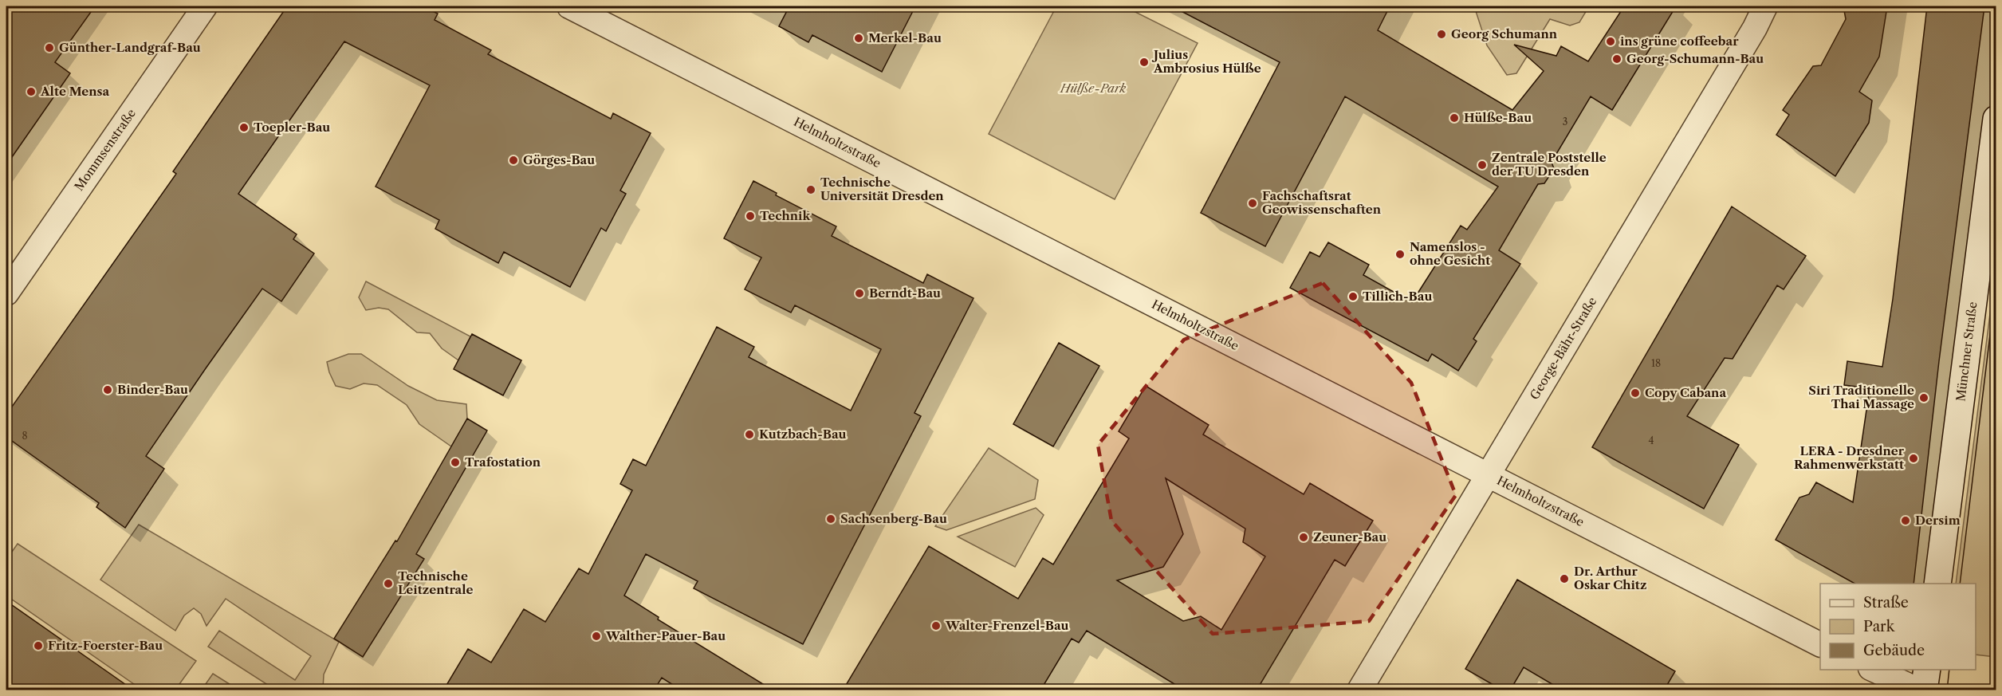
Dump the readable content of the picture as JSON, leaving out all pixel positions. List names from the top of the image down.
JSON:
{
  "streets": {
    "street": [
      "Helmholtzstraße",
      "Mommsenstraße",
      "George-Bähr-Straße",
      "Münchner Straße"
    ]
  },
  "crossings": [
    ["Helmholtzstraße", "George-Bähr-Straße"]
  ],
  "parks": ["Hülße-Park"],
  "places": [
    "Georg Schumann",
    "Merkel-Bau",
    "ins grüne coffeebar",
    "Günther-Landgraf-Bau",
    "Georg-Schumann-Bau",
    "Julius Ambrosius Hülße",
    "Alte Mensa",
    "Hülße-Bau",
    "Toepler-Bau",
    "Görges-Bau",
    "Zentrale Poststelle der TU Dresden",
    "Technische Universität Dresden",
    "Fachschaftsrat Geowissenschaften",
    "Technik",
    "Namenslos - ohne Gesicht",
    "Berndt-Bau",
    "Tillich-Bau",
    "Binder-Bau",
    "Copy Cabana",
    "Siri Traditionelle Thai Massage",
    "Kutzbach-Bau",
    "LERA - Dresdner Rahmenwerkstatt",
    "Trafostation",
    "Sachsenberg-Bau",
    "Dersim",
    "Zeuner-Bau",
    "Dr. Arthur Oskar Chitz",
    "Technische Leitzentrale",
    "Walter-Frenzel-Bau",
    "Walther-Pauer-Bau",
    "Fritz-Foerster-Bau"
  ],
  "house_numbers": [
    "3",
    "18",
    "8",
    "4"
  ],
  "legend": ["Straße", "Park", "Gebäude"]
}
